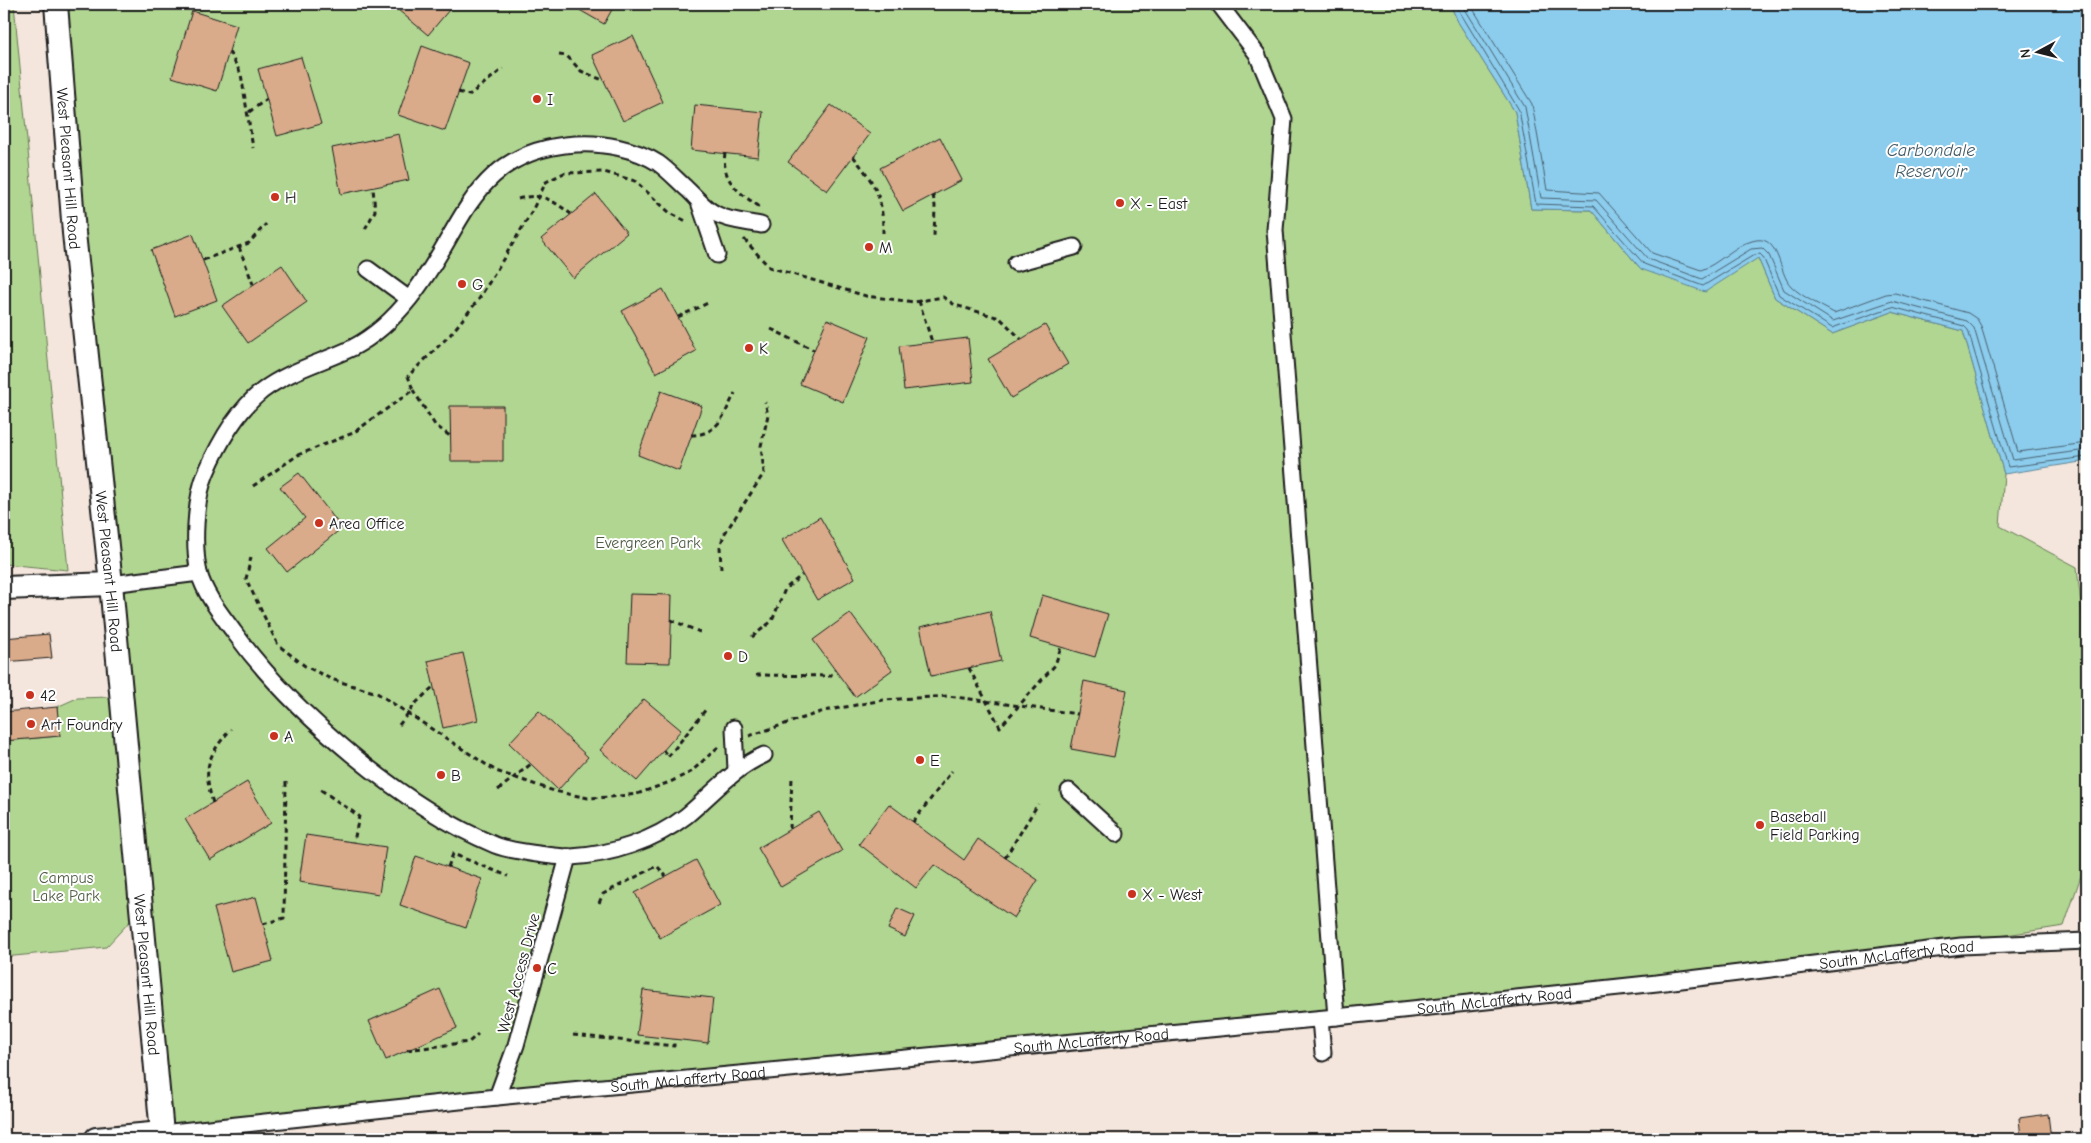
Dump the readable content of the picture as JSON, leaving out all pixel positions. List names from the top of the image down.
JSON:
{
  "streets": {
    "street": ["West Pleasant Hill Road", "South McLafferty Road", "West Access Drive"]
  },
  "crossings": [
    ["West Pleasant Hill Road", "South McLafferty Road"],
    ["South McLafferty Road", "West Access Drive"]
  ],
  "water": ["Carbondale Reservoir"],
  "parks": ["Evergreen Park", "Campus Lake Park"],
  "places": [
    "I",
    "H",
    "X - East",
    "M",
    "G",
    "K",
    "Area Office",
    "D",
    "42",
    "Art Foundry",
    "A",
    "E",
    "B",
    "Baseball Field Parking",
    "X - West",
    "C"
  ],
  "north": "left"
}
